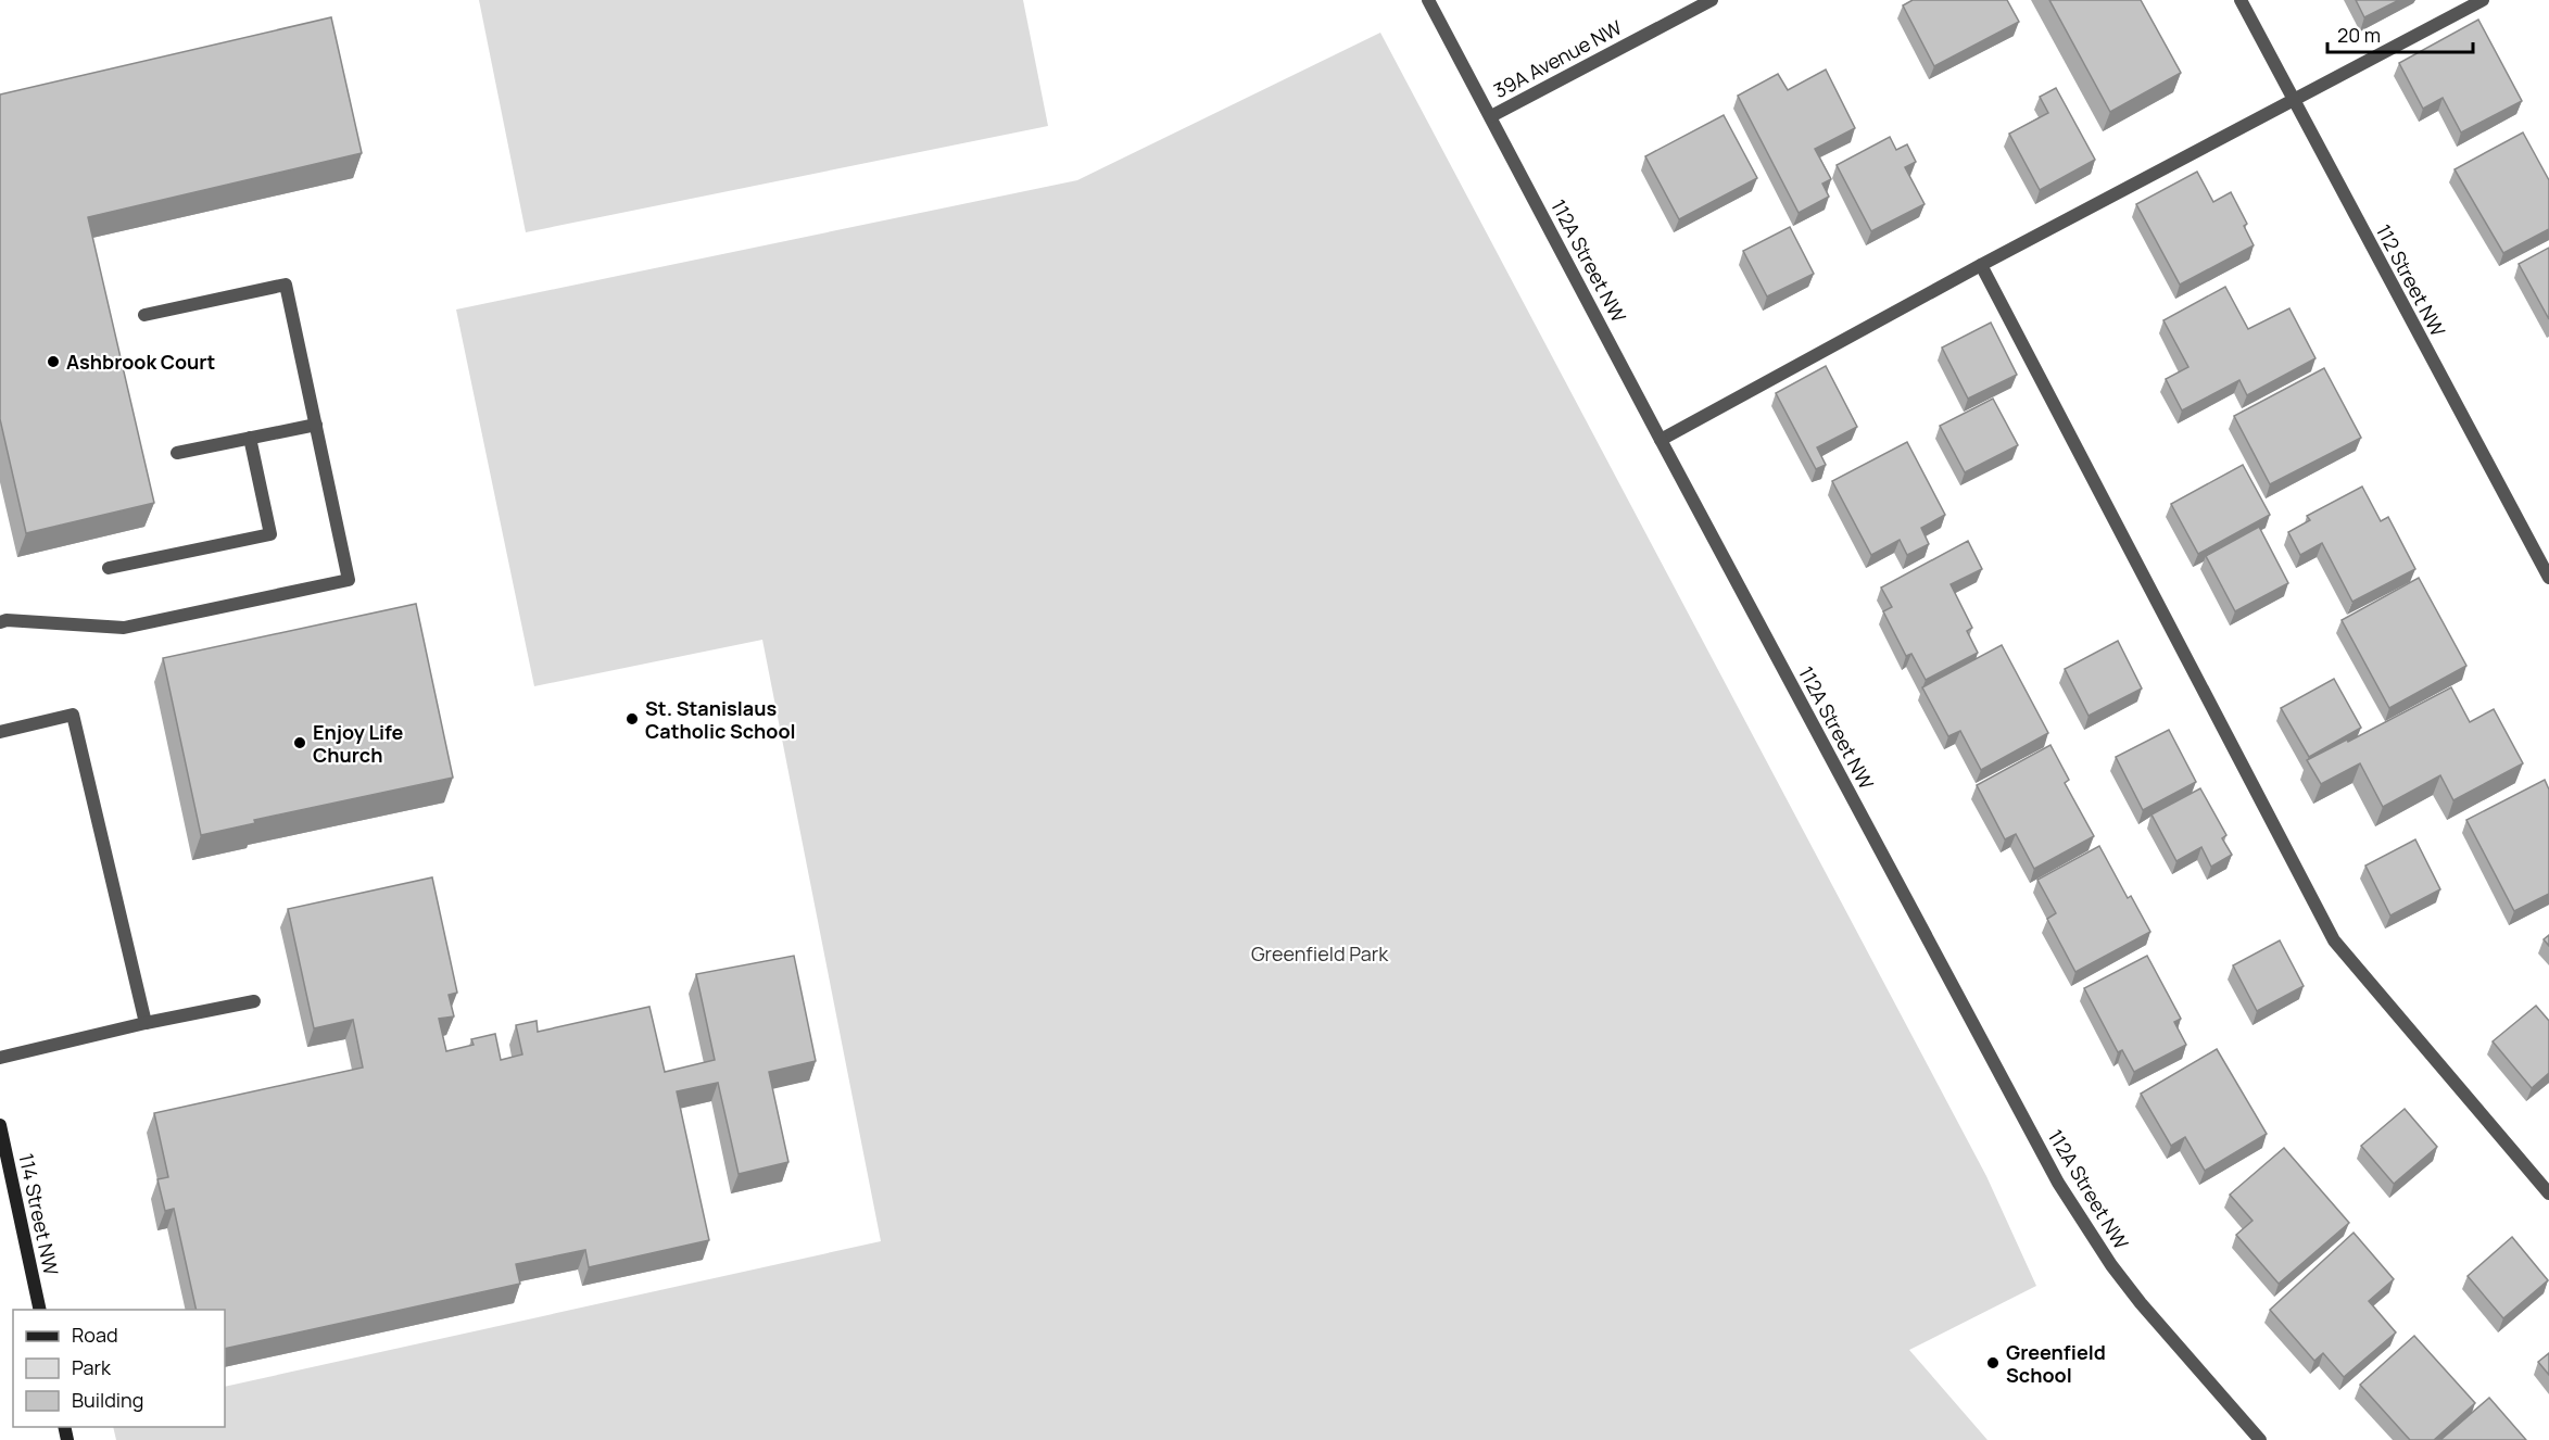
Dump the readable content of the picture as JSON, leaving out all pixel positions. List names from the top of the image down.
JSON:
{
  "streets": {
    "street": [
      "39A Avenue NW",
      "112A Street NW",
      "112 Street NW",
      "114 Street NW"
    ]
  },
  "crossings": [
    ["39A Avenue NW", "112A Street NW"]
  ],
  "parks": ["Greenfield Park"],
  "places": [
    "Ashbrook Court",
    "St. Stanislaus Catholic School",
    "Enjoy Life Church",
    "Greenfield School"
  ],
  "legend": ["Road", "Park", "Building"],
  "scale_bar": "20 m"
}
